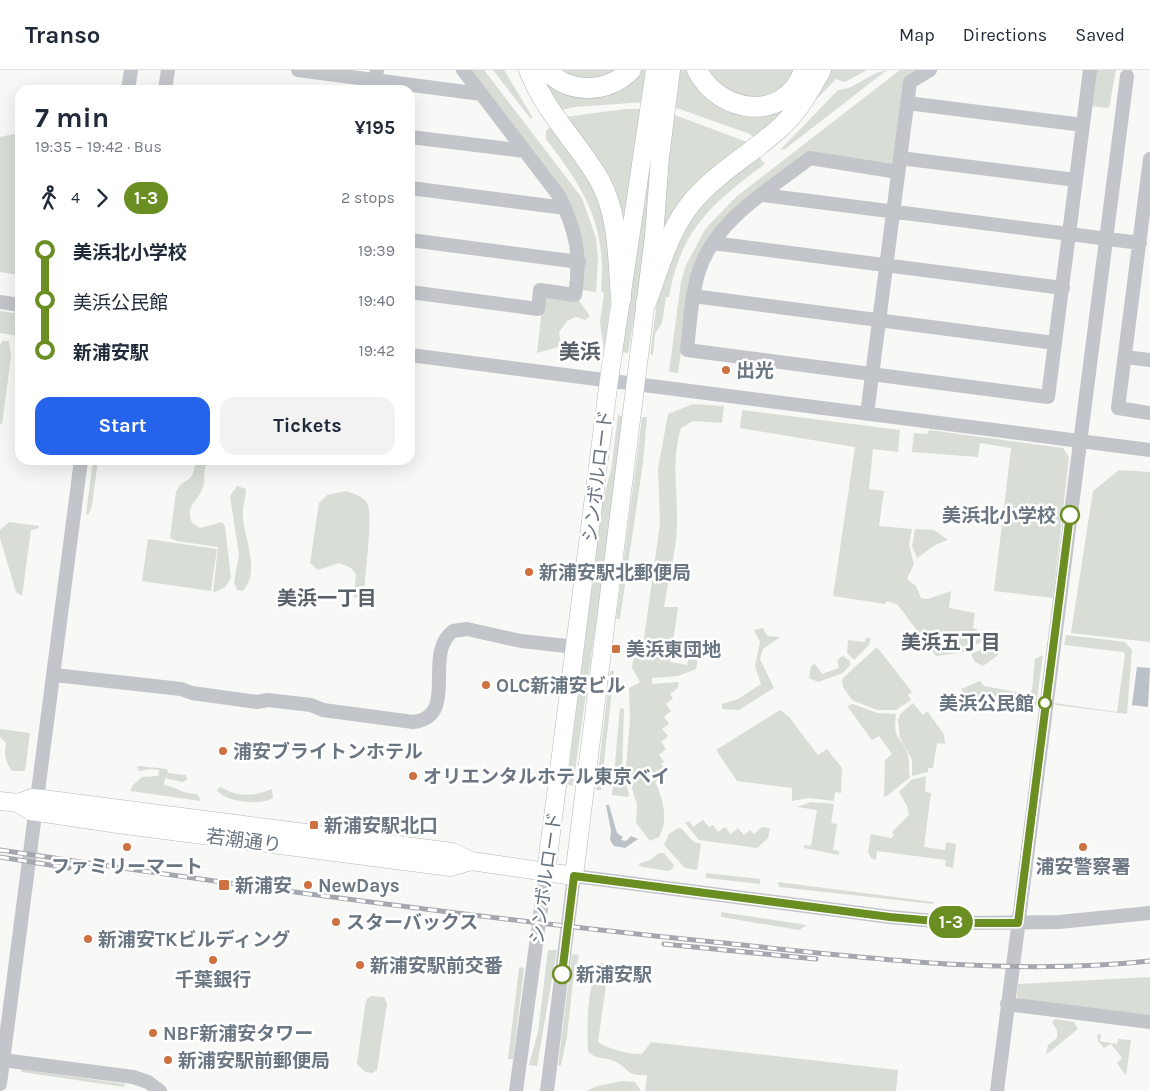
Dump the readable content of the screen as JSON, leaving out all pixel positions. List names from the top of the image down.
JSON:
{
  "streets": {
    "main road": ["シンボルロード", "若潮通り"]
  },
  "crossings": [
    ["シンボルロード", "若潮通り"]
  ],
  "districts": ["美浜", "美浜一丁目", "美浜五丁目"],
  "places": {
    "other": [
      "出光",
      "美浜北小学校",
      "新浦安駅北郵便局",
      "OLC新浦安ビル",
      "美浜公民館",
      "浦安ブライトンホテル",
      "オリエンタルホテル東京ベイ",
      "ファミリーマート",
      "浦安警察署",
      "NewDays",
      "スターバックス",
      "新浦安TKビルディング",
      "千葉銀行",
      "新浦安駅前交番",
      "新浦安駅",
      "NBF新浦安タワー",
      "新浦安駅前郵便局"
    ],
    "transit": ["美浜東団地", "新浦安駅北口", "新浦安"]
  },
  "lines": ["bus line 1-3"],
  "page": {
    "header": "Transo",
    "nav": ["Map", "Directions", "Saved"],
    "on_map": "1-3",
    "heading": ["7 min", "19:35 – 19:42 · Bus", "¥195"],
    "legs": ["4", "1-3", "2 stops"],
    "list": [
      {
        "name": "美浜北小学校",
        "value": "19:39"
      },
      {
        "name": "美浜公民館",
        "value": "19:40"
      },
      {
        "name": "新浦安駅",
        "value": "19:42"
      }
    ],
    "buttons": ["Start", "Tickets"]
  }
}
